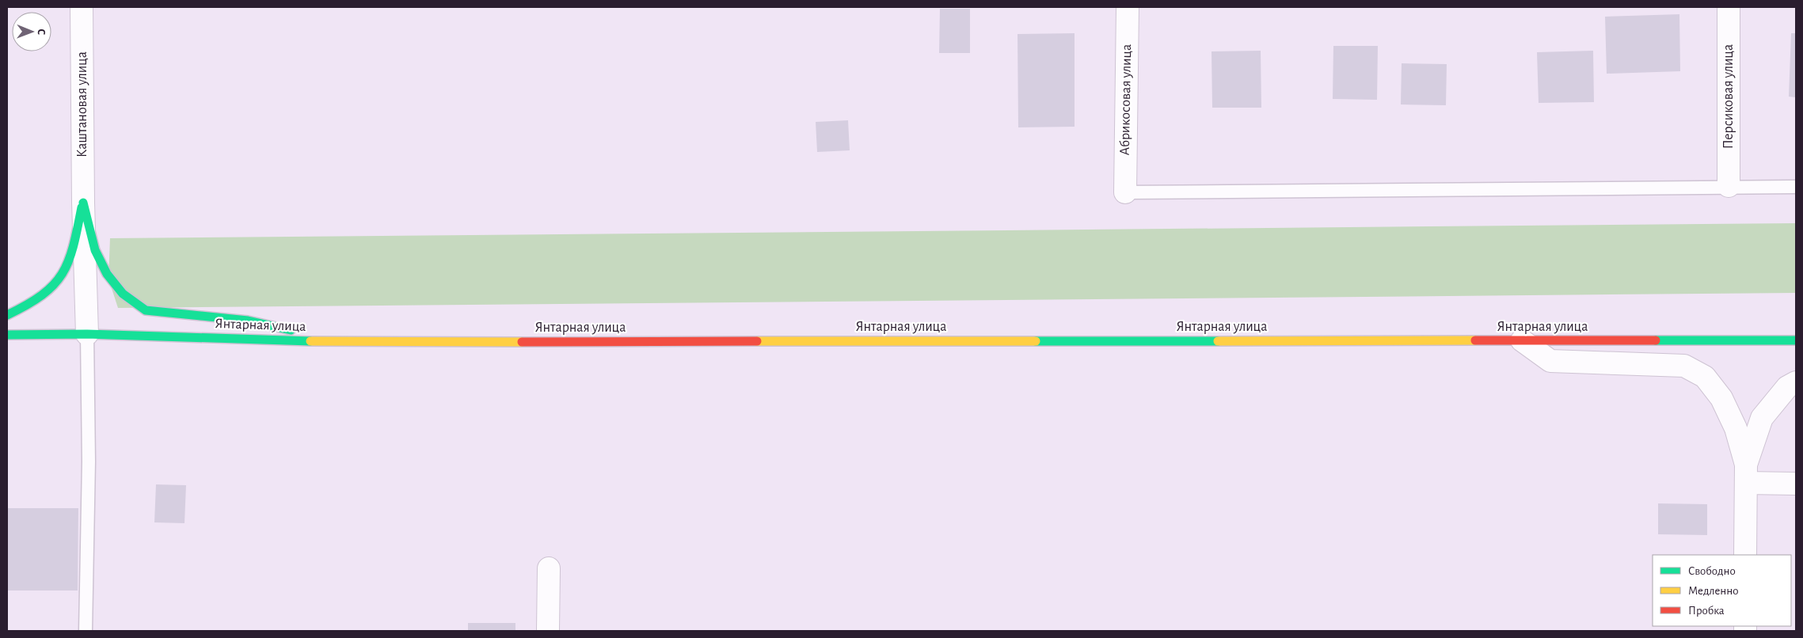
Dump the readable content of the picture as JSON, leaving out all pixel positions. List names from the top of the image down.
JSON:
{
  "streets": {
    "street": [
      "Персиковая улица",
      "Абрикосовая улица",
      "Каштановая улица",
      "Янтарная улица"
    ]
  },
  "crossings": [
    ["Каштановая улица", "Янтарная улица"]
  ],
  "legend": ["Свободно", "Медленно", "Пробка"],
  "north": "right"
}
